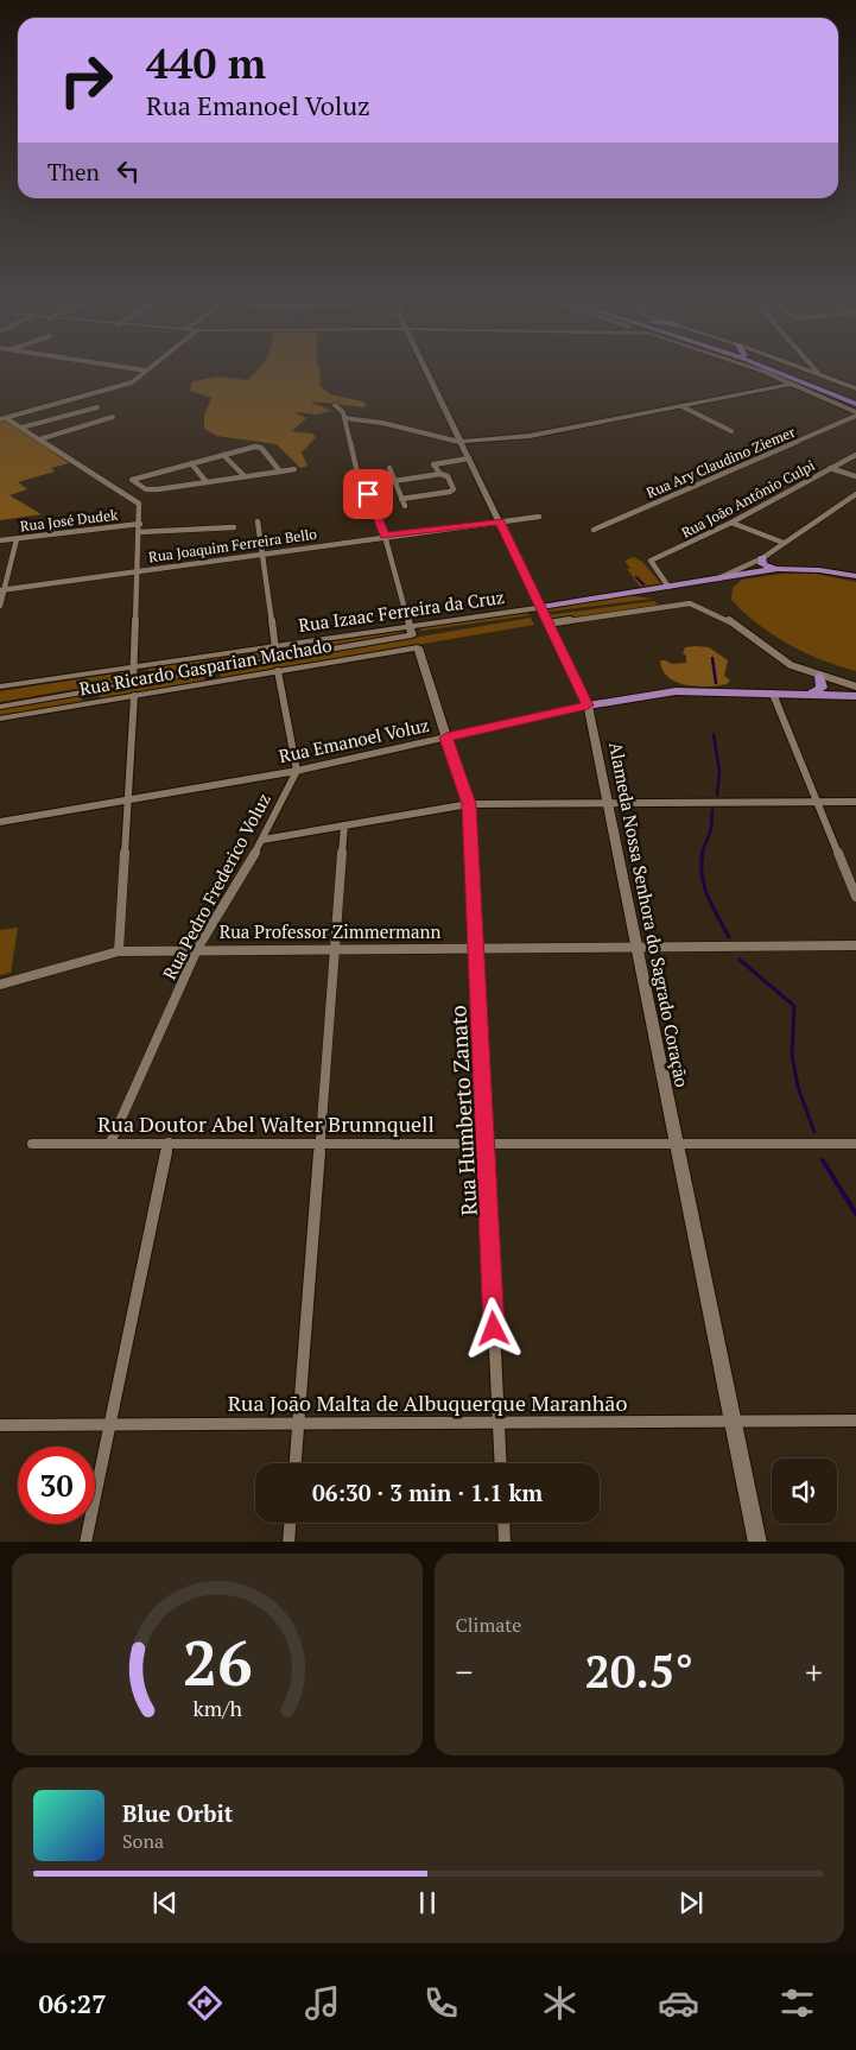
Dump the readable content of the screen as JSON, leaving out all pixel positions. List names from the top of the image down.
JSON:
{
  "streets": {
    "main road": [
      "Rua Izaac Ferreira da Cruz",
      "Rua Ricardo Gasparian Machado",
      "Rua Emanoel Voluz",
      "Alameda Nossa Senhora do Sagrado Coração"
    ],
    "street": [
      "Rua Ary Claudino Ziemer",
      "Rua João Antônio Culpi",
      "Rua José Dudek",
      "Rua Joaquim Ferreira Bello",
      "Rua Pedro Frederico Voluz",
      "Rua Professor Zimmermann",
      "Rua Humberto Zanato",
      "Rua Doutor Abel Walter Brunnquell",
      "Rua João Malta de Albuquerque Maranhão"
    ]
  },
  "crossings": [
    ["Rua João Antônio Culpi", "Rua Izaac Ferreira da Cruz"],
    ["Rua Joaquim Ferreira Bello", "Alameda Nossa Senhora do Sagrado Coração"],
    ["Rua Izaac Ferreira da Cruz", "Rua Ricardo Gasparian Machado"],
    ["Rua Izaac Ferreira da Cruz", "Alameda Nossa Senhora do Sagrado Coração"],
    ["Rua Ricardo Gasparian Machado", "Rua Humberto Zanato"],
    ["Rua Emanoel Voluz", "Rua Pedro Frederico Voluz"],
    ["Rua Emanoel Voluz", "Alameda Nossa Senhora do Sagrado Coração"],
    ["Rua Emanoel Voluz", "Rua Humberto Zanato"],
    ["Rua Pedro Frederico Voluz", "Rua Professor Zimmermann"],
    ["Rua Pedro Frederico Voluz", "Rua Doutor Abel Walter Brunnquell"],
    ["Alameda Nossa Senhora do Sagrado Coração", "Rua Professor Zimmermann"],
    ["Alameda Nossa Senhora do Sagrado Coração", "Rua Doutor Abel Walter Brunnquell"],
    ["Alameda Nossa Senhora do Sagrado Coração", "Rua João Malta de Albuquerque Maranhão"],
    ["Rua Professor Zimmermann", "Rua Humberto Zanato"],
    ["Rua Humberto Zanato", "Rua Doutor Abel Walter Brunnquell"],
    ["Rua Humberto Zanato", "Rua João Malta de Albuquerque Maranhão"]
  ],
  "page": {
    "turn": ["440 m", "Rua Emanoel Voluz"],
    "then": "Then",
    "limit": "30",
    "trip": "06:30 · 3 min · 1.1 km",
    "tile": "Climate",
    "heat": ["−", "20.5°", "+"],
    "song": ["Blue Orbit", "Sona"],
    "tabs": "06:27",
    "gauge": ["26", "km/h"]
  }
}
